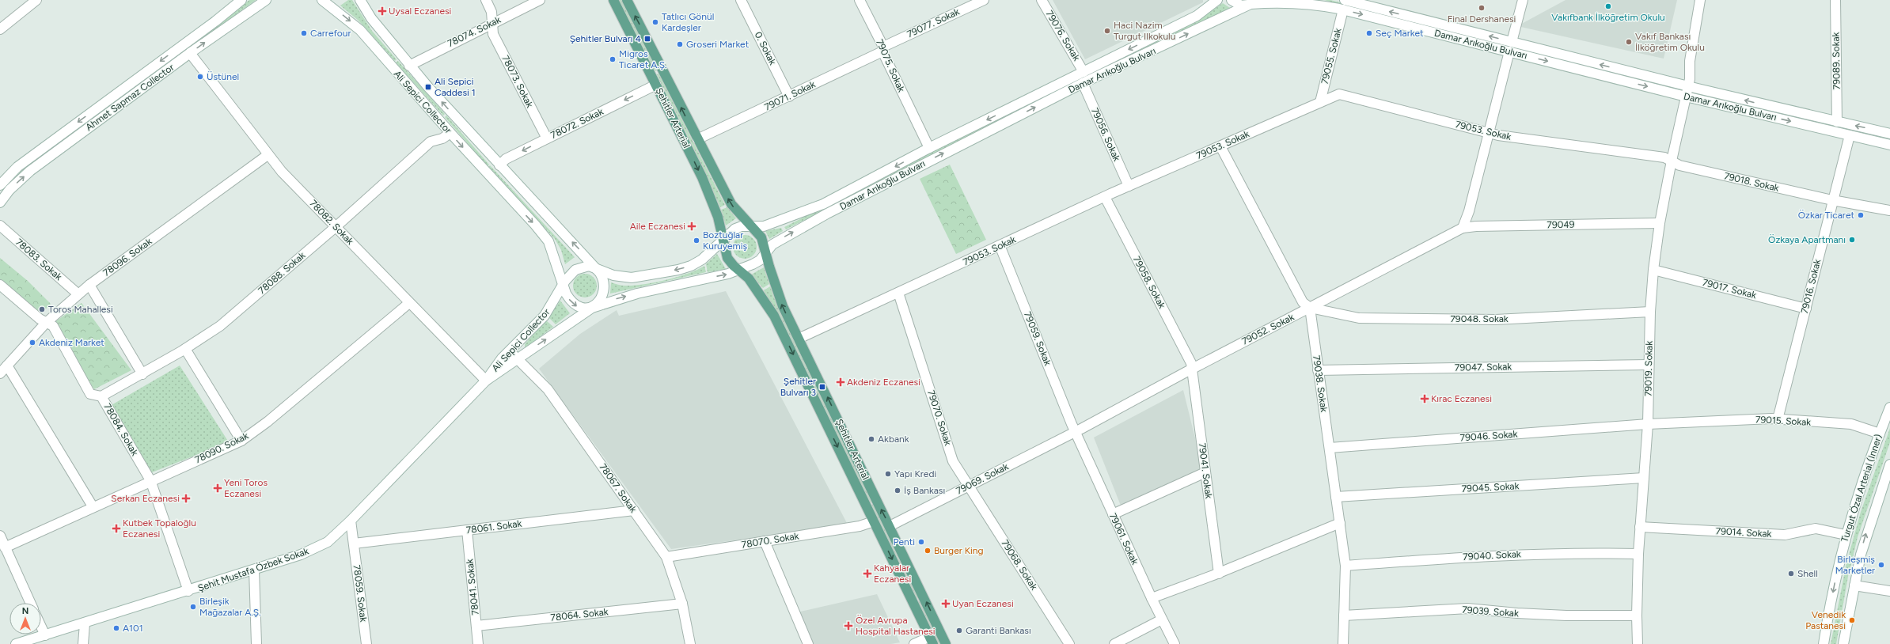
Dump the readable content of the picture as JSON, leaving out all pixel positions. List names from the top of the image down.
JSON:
{
  "streets": {
    "main road": ["Şehitler Arterial"],
    "street": [
      "79077. Sokak",
      "78074. Sokak",
      "79076. Sokak",
      "Damar Arıkoğlu Bulvarı",
      "0. Sokak",
      "79055. Sokak",
      "79089. Sokak",
      "79075. Sokak",
      "78073. Sokak",
      "79071. Sokak",
      "Ahmet Sapmaz Collector",
      "Ali Sepici Collector",
      "78072. Sokak",
      "79053. Sokak",
      "79056. Sokak",
      "79018. Sokak",
      "78082. Sokak",
      "79049",
      "78096. Sokak",
      "78083. Sokak",
      "78088. Sokak",
      "79058. Sokak",
      "79016. Sokak",
      "79017. Sokak",
      "79048. Sokak",
      "79052. Sokak",
      "79059. Sokak",
      "79047. Sokak",
      "79019. Sokak",
      "79038. Sokak",
      "79070. Sokak",
      "79015. Sokak",
      "78084. Sokak",
      "79046. Sokak",
      "78090. Sokak",
      "79041. Sokak",
      "79069. Sokak",
      "79045. Sokak",
      "78067. Sokak",
      "Turgut Özal Arterial (Inner)",
      "78061. Sokak",
      "79014. Sokak",
      "79061. Sokak",
      "78070. Sokak",
      "79040. Sokak",
      "79068. Sokak",
      "Şehit Mustafa Özbek Sokak",
      "78041. Sokak",
      "78059. Sokak",
      "79039. Sokak",
      "78064. Sokak"
    ]
  },
  "crossings": [
    ["79077. Sokak", "79075. Sokak"],
    ["79077. Sokak", "79071. Sokak"],
    ["78074. Sokak", "78073. Sokak"],
    ["78074. Sokak", "Ali Sepici Collector"],
    ["79076. Sokak", "Damar Arıkoğlu Bulvarı"],
    ["Damar Arıkoğlu Bulvarı", "79055. Sokak"],
    ["Damar Arıkoğlu Bulvarı", "79089. Sokak"],
    ["Damar Arıkoğlu Bulvarı", "79075. Sokak"],
    ["Damar Arıkoğlu Bulvarı", "Ali Sepici Collector"],
    ["Damar Arıkoğlu Bulvarı", "Şehitler Arterial"],
    ["Damar Arıkoğlu Bulvarı", "79056. Sokak"],
    ["Damar Arıkoğlu Bulvarı", "79016. Sokak"],
    ["Damar Arıkoğlu Bulvarı", "79019. Sokak"],
    ["0. Sokak", "79071. Sokak"],
    ["79055. Sokak", "79053. Sokak"],
    ["79075. Sokak", "79071. Sokak"],
    ["78073. Sokak", "78072. Sokak"],
    ["79071. Sokak", "Şehitler Arterial"],
    ["Ahmet Sapmaz Collector", "78082. Sokak"],
    ["Ali Sepici Collector", "Şehitler Arterial"],
    ["Ali Sepici Collector", "78072. Sokak"],
    ["Ali Sepici Collector", "78082. Sokak"],
    ["Ali Sepici Collector", "78088. Sokak"],
    ["Ali Sepici Collector", "78067. Sokak"],
    ["Ali Sepici Collector", "Şehit Mustafa Özbek Sokak"],
    ["Şehitler Arterial", "78072. Sokak"],
    ["Şehitler Arterial", "79053. Sokak"],
    ["Şehitler Arterial", "79069. Sokak"],
    ["Şehitler Arterial", "78070. Sokak"],
    ["79053. Sokak", "79056. Sokak"],
    ["79053. Sokak", "79018. Sokak"],
    ["79053. Sokak", "79058. Sokak"],
    ["79053. Sokak", "79059. Sokak"],
    ["79053. Sokak", "79019. Sokak"],
    ["79053. Sokak", "79070. Sokak"],
    ["79018. Sokak", "79016. Sokak"],
    ["79018. Sokak", "79019. Sokak"],
    ["78082. Sokak", "78096. Sokak"],
    ["78082. Sokak", "78088. Sokak"],
    ["78082. Sokak", "78090. Sokak"],
    ["78082. Sokak", "Şehit Mustafa Özbek Sokak"],
    ["79049", "79052. Sokak"],
    ["79049", "79019. Sokak"],
    ["78096. Sokak", "78083. Sokak"],
    ["78096. Sokak", "78084. Sokak"],
    ["78088. Sokak", "78084. Sokak"],
    ["79058. Sokak", "79052. Sokak"],
    ["79058. Sokak", "79041. Sokak"],
    ["79016. Sokak", "79017. Sokak"],
    ["79016. Sokak", "79015. Sokak"],
    ["79017. Sokak", "79019. Sokak"],
    ["79048. Sokak", "79052. Sokak"],
    ["79048. Sokak", "79019. Sokak"],
    ["79048. Sokak", "79038. Sokak"],
    ["79052. Sokak", "79059. Sokak"],
    ["79052. Sokak", "79038. Sokak"],
    ["79052. Sokak", "79041. Sokak"],
    ["79052. Sokak", "79069. Sokak"],
    ["79052. Sokak", "79061. Sokak"],
    ["79059. Sokak", "79069. Sokak"],
    ["79059. Sokak", "79061. Sokak"],
    ["79047. Sokak", "79019. Sokak"],
    ["79047. Sokak", "79038. Sokak"],
    ["79019. Sokak", "79015. Sokak"],
    ["79019. Sokak", "79046. Sokak"],
    ["79019. Sokak", "79045. Sokak"],
    ["79019. Sokak", "79014. Sokak"],
    ["79019. Sokak", "79040. Sokak"],
    ["79019. Sokak", "79039. Sokak"],
    ["79038. Sokak", "79046. Sokak"],
    ["79038. Sokak", "79045. Sokak"],
    ["79038. Sokak", "79040. Sokak"],
    ["79038. Sokak", "79039. Sokak"],
    ["79070. Sokak", "79069. Sokak"],
    ["79070. Sokak", "79068. Sokak"],
    ["79015. Sokak", "79046. Sokak"],
    ["79015. Sokak", "Turgut Özal Arterial (Inner)"],
    ["78084. Sokak", "78090. Sokak"],
    ["78084. Sokak", "Şehit Mustafa Özbek Sokak"],
    ["79069. Sokak", "79061. Sokak"],
    ["79069. Sokak", "79068. Sokak"],
    ["78067. Sokak", "78061. Sokak"],
    ["78067. Sokak", "78070. Sokak"],
    ["78067. Sokak", "78064. Sokak"],
    ["Turgut Özal Arterial (Inner)", "79014. Sokak"],
    ["78061. Sokak", "78041. Sokak"],
    ["78061. Sokak", "78059. Sokak"],
    ["Şehit Mustafa Özbek Sokak", "78059. Sokak"],
    ["78041. Sokak", "78064. Sokak"]
  ],
  "one_way": ["78072. Sokak"],
  "places": {
    "other": [
      "Vakıfbank İlköğretim Okulu",
      "Final Dershanesi",
      "Tatlıcı Gönül Kardeşler",
      "Haci Nazim Turgut Ilkokulu",
      "Carrefour",
      "Seç Market",
      "Vakıf Bankası İlköğretim Okulu",
      "Groseri Market",
      "Migros Ticaret A.Ş.",
      "Üstünel",
      "Özkar Ticaret",
      "Özkaya Apartmanı",
      "Boztuğlar Kuruyemiş",
      "Toros Mahallesi",
      "Akdeniz Market",
      "Akbank",
      "Yapı Kredi",
      "İş Bankası",
      "Penti",
      "Burger King",
      "Birleşmiş Marketler",
      "Shell",
      "Birleşik Mağazalar A.Ş.",
      "Venedik Pastanesi",
      "A101",
      "Garanti Bankası"
    ],
    "health": [
      "Uysal Eczanesi",
      "Aile Eczanesi",
      "Akdeniz Eczanesi",
      "Kırac Eczanesi",
      "Yeni Toros Eczanesi",
      "Serkan Eczanesi",
      "Kutbek Topaloğlu Eczanesi",
      "Kahyalar Eczanesi",
      "Uyan Eczanesi",
      "Özel Avrupa Hospital Hastanesi"
    ],
    "transit": ["Şehitler Bulvarı 4", "Ali Sepici Caddesi 1", "Şehitler Bulvarı 3"]
  },
  "north": "top"
}
